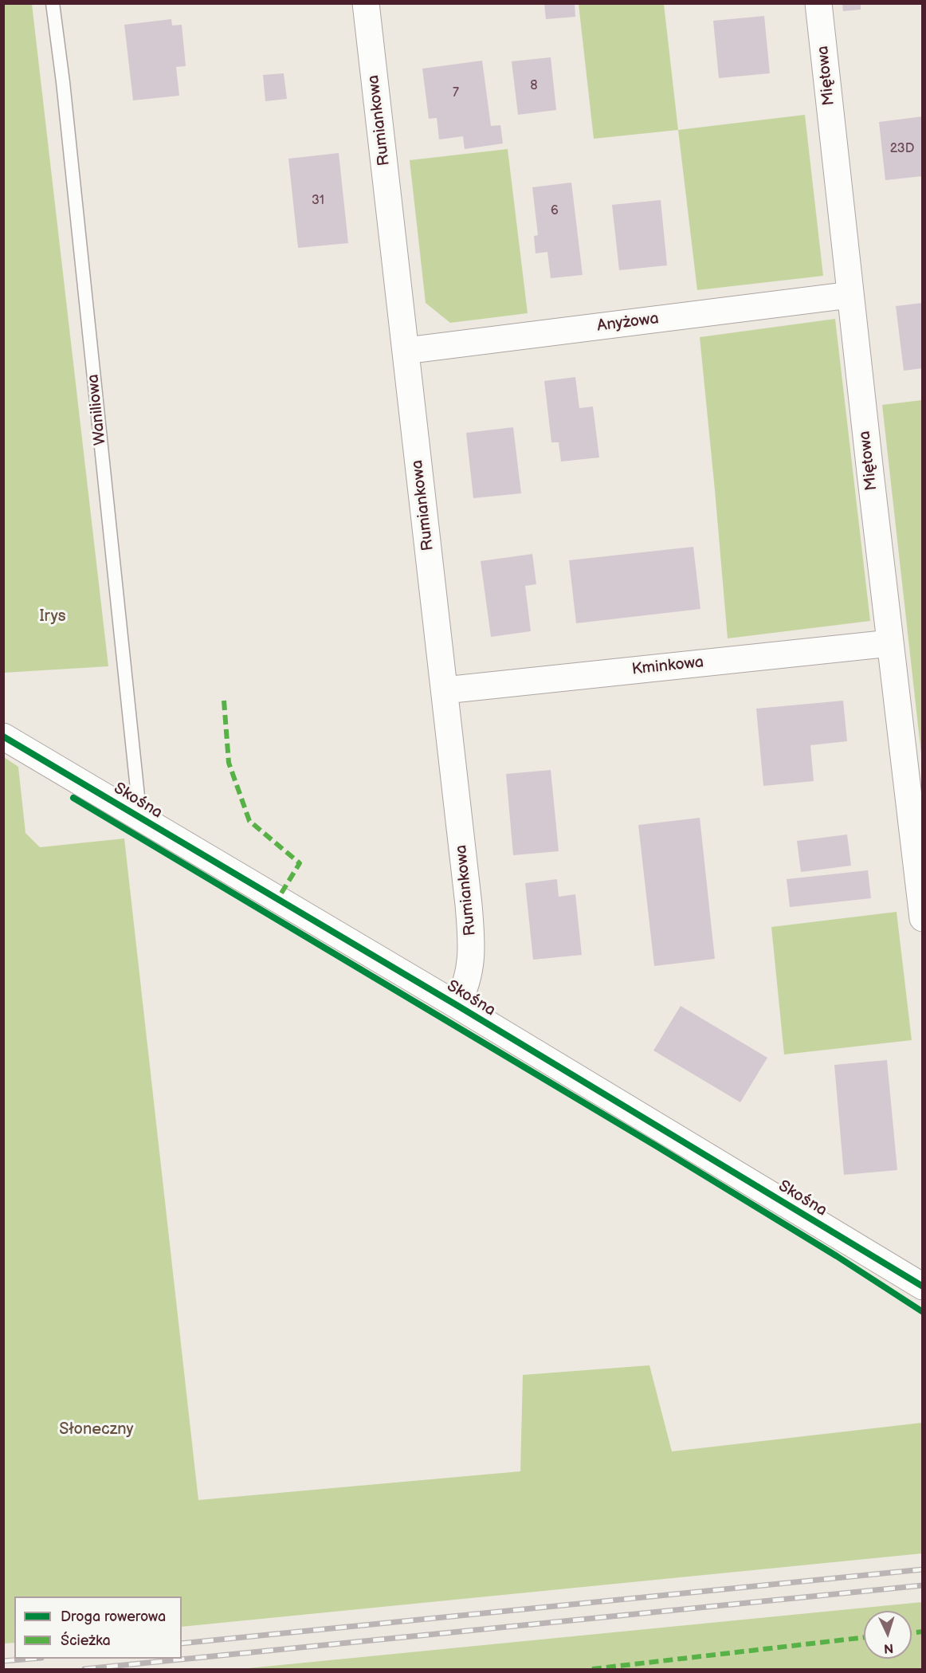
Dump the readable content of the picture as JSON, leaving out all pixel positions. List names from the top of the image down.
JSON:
{
  "streets": {
    "street": [
      "Miętowa",
      "Rumiankowa",
      "Anyżowa",
      "Kminkowa",
      "Skośna"
    ],
    "lane": ["Waniliowa"]
  },
  "crossings": [
    ["Miętowa", "Anyżowa"],
    ["Miętowa", "Kminkowa"],
    ["Rumiankowa", "Anyżowa"],
    ["Rumiankowa", "Kminkowa"],
    ["Rumiankowa", "Skośna"],
    ["Waniliowa", "Skośna"]
  ],
  "parks": ["Irys", "Słoneczny"],
  "house_numbers": [
    "8",
    "7",
    "23D",
    "31",
    "6"
  ],
  "legend": ["Droga rowerowa", "Ścieżka"],
  "north": "bottom"
}
